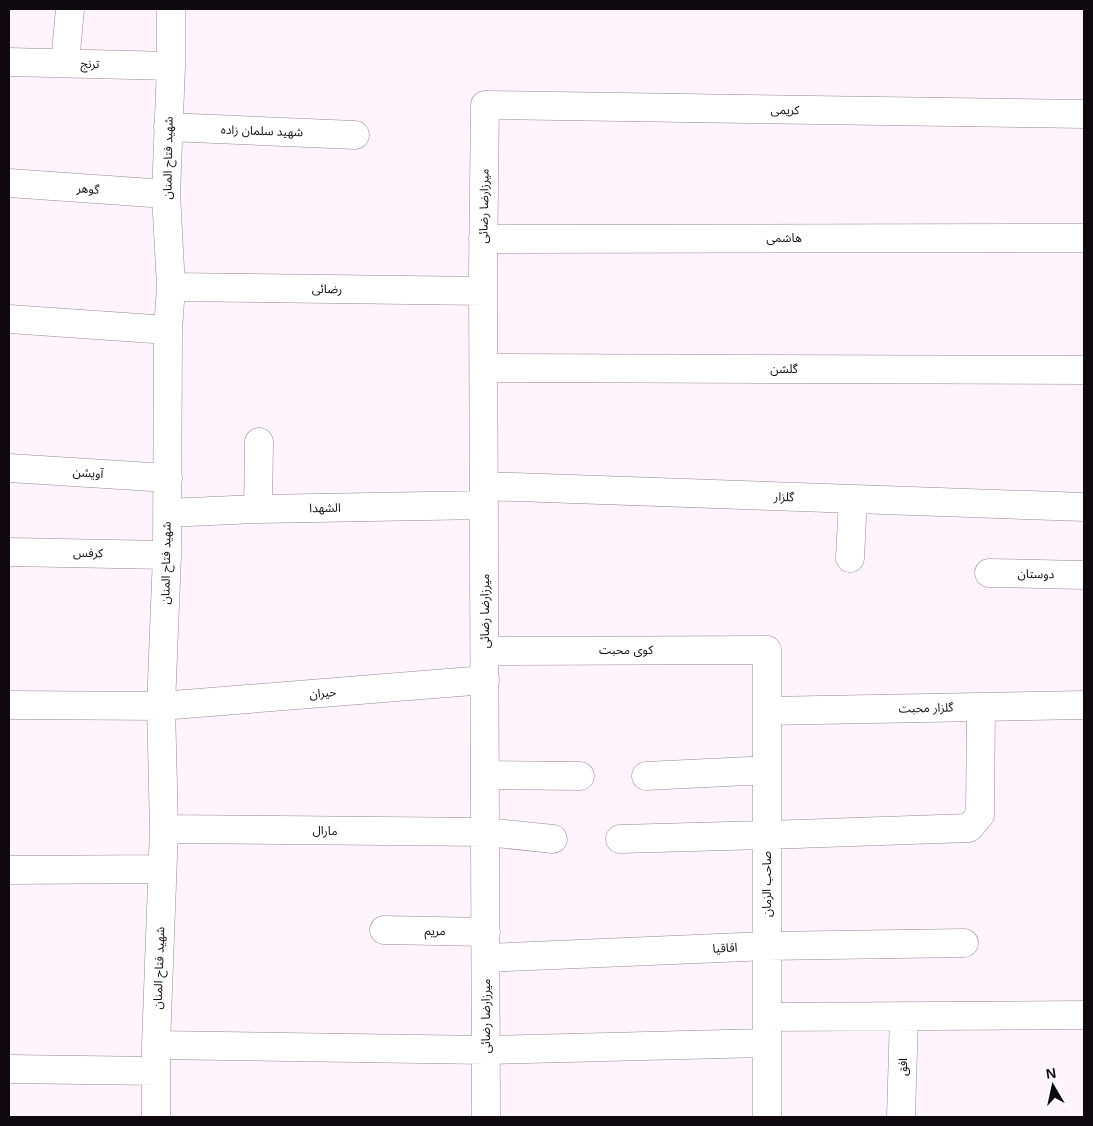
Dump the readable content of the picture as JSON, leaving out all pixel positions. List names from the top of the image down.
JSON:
{
  "streets": {
    "street": [
      "ترنج",
      "کریمی",
      "شهید سلمان زاده",
      "شهید فتاح المنان",
      "گوهر",
      "میرزارضا رضائی",
      "هاشمی",
      "رضائی",
      "گلشن",
      "آویشن",
      "گلزار",
      "الشهدا",
      "کرفس",
      "دوستان",
      "کوی محبت",
      "حیران",
      "گلزار محبت",
      "مارال",
      "صاحب الزمان",
      "مریم",
      "اقاقیا",
      "افق"
    ]
  },
  "crossings": [
    ["ترنج", "شهید فتاح المنان"],
    ["کریمی", "میرزارضا رضائی"],
    ["شهید سلمان زاده", "شهید فتاح المنان"],
    ["شهید فتاح المنان", "گوهر"],
    ["شهید فتاح المنان", "رضائی"],
    ["شهید فتاح المنان", "آویشن"],
    ["شهید فتاح المنان", "الشهدا"],
    ["شهید فتاح المنان", "کرفس"],
    ["شهید فتاح المنان", "حیران"],
    ["شهید فتاح المنان", "مارال"],
    ["میرزارضا رضائی", "هاشمی"],
    ["میرزارضا رضائی", "رضائی"],
    ["میرزارضا رضائی", "گلشن"],
    ["میرزارضا رضائی", "گلزار"],
    ["میرزارضا رضائی", "الشهدا"],
    ["میرزارضا رضائی", "کوی محبت"],
    ["میرزارضا رضائی", "حیران"],
    ["میرزارضا رضائی", "مارال"],
    ["میرزارضا رضائی", "مریم"],
    ["میرزارضا رضائی", "اقاقیا"],
    ["گلزار", "الشهدا"],
    ["کوی محبت", "صاحب الزمان"],
    ["گلزار محبت", "صاحب الزمان"],
    ["صاحب الزمان", "اقاقیا"],
    ["مریم", "اقاقیا"]
  ],
  "north": "top"
}
